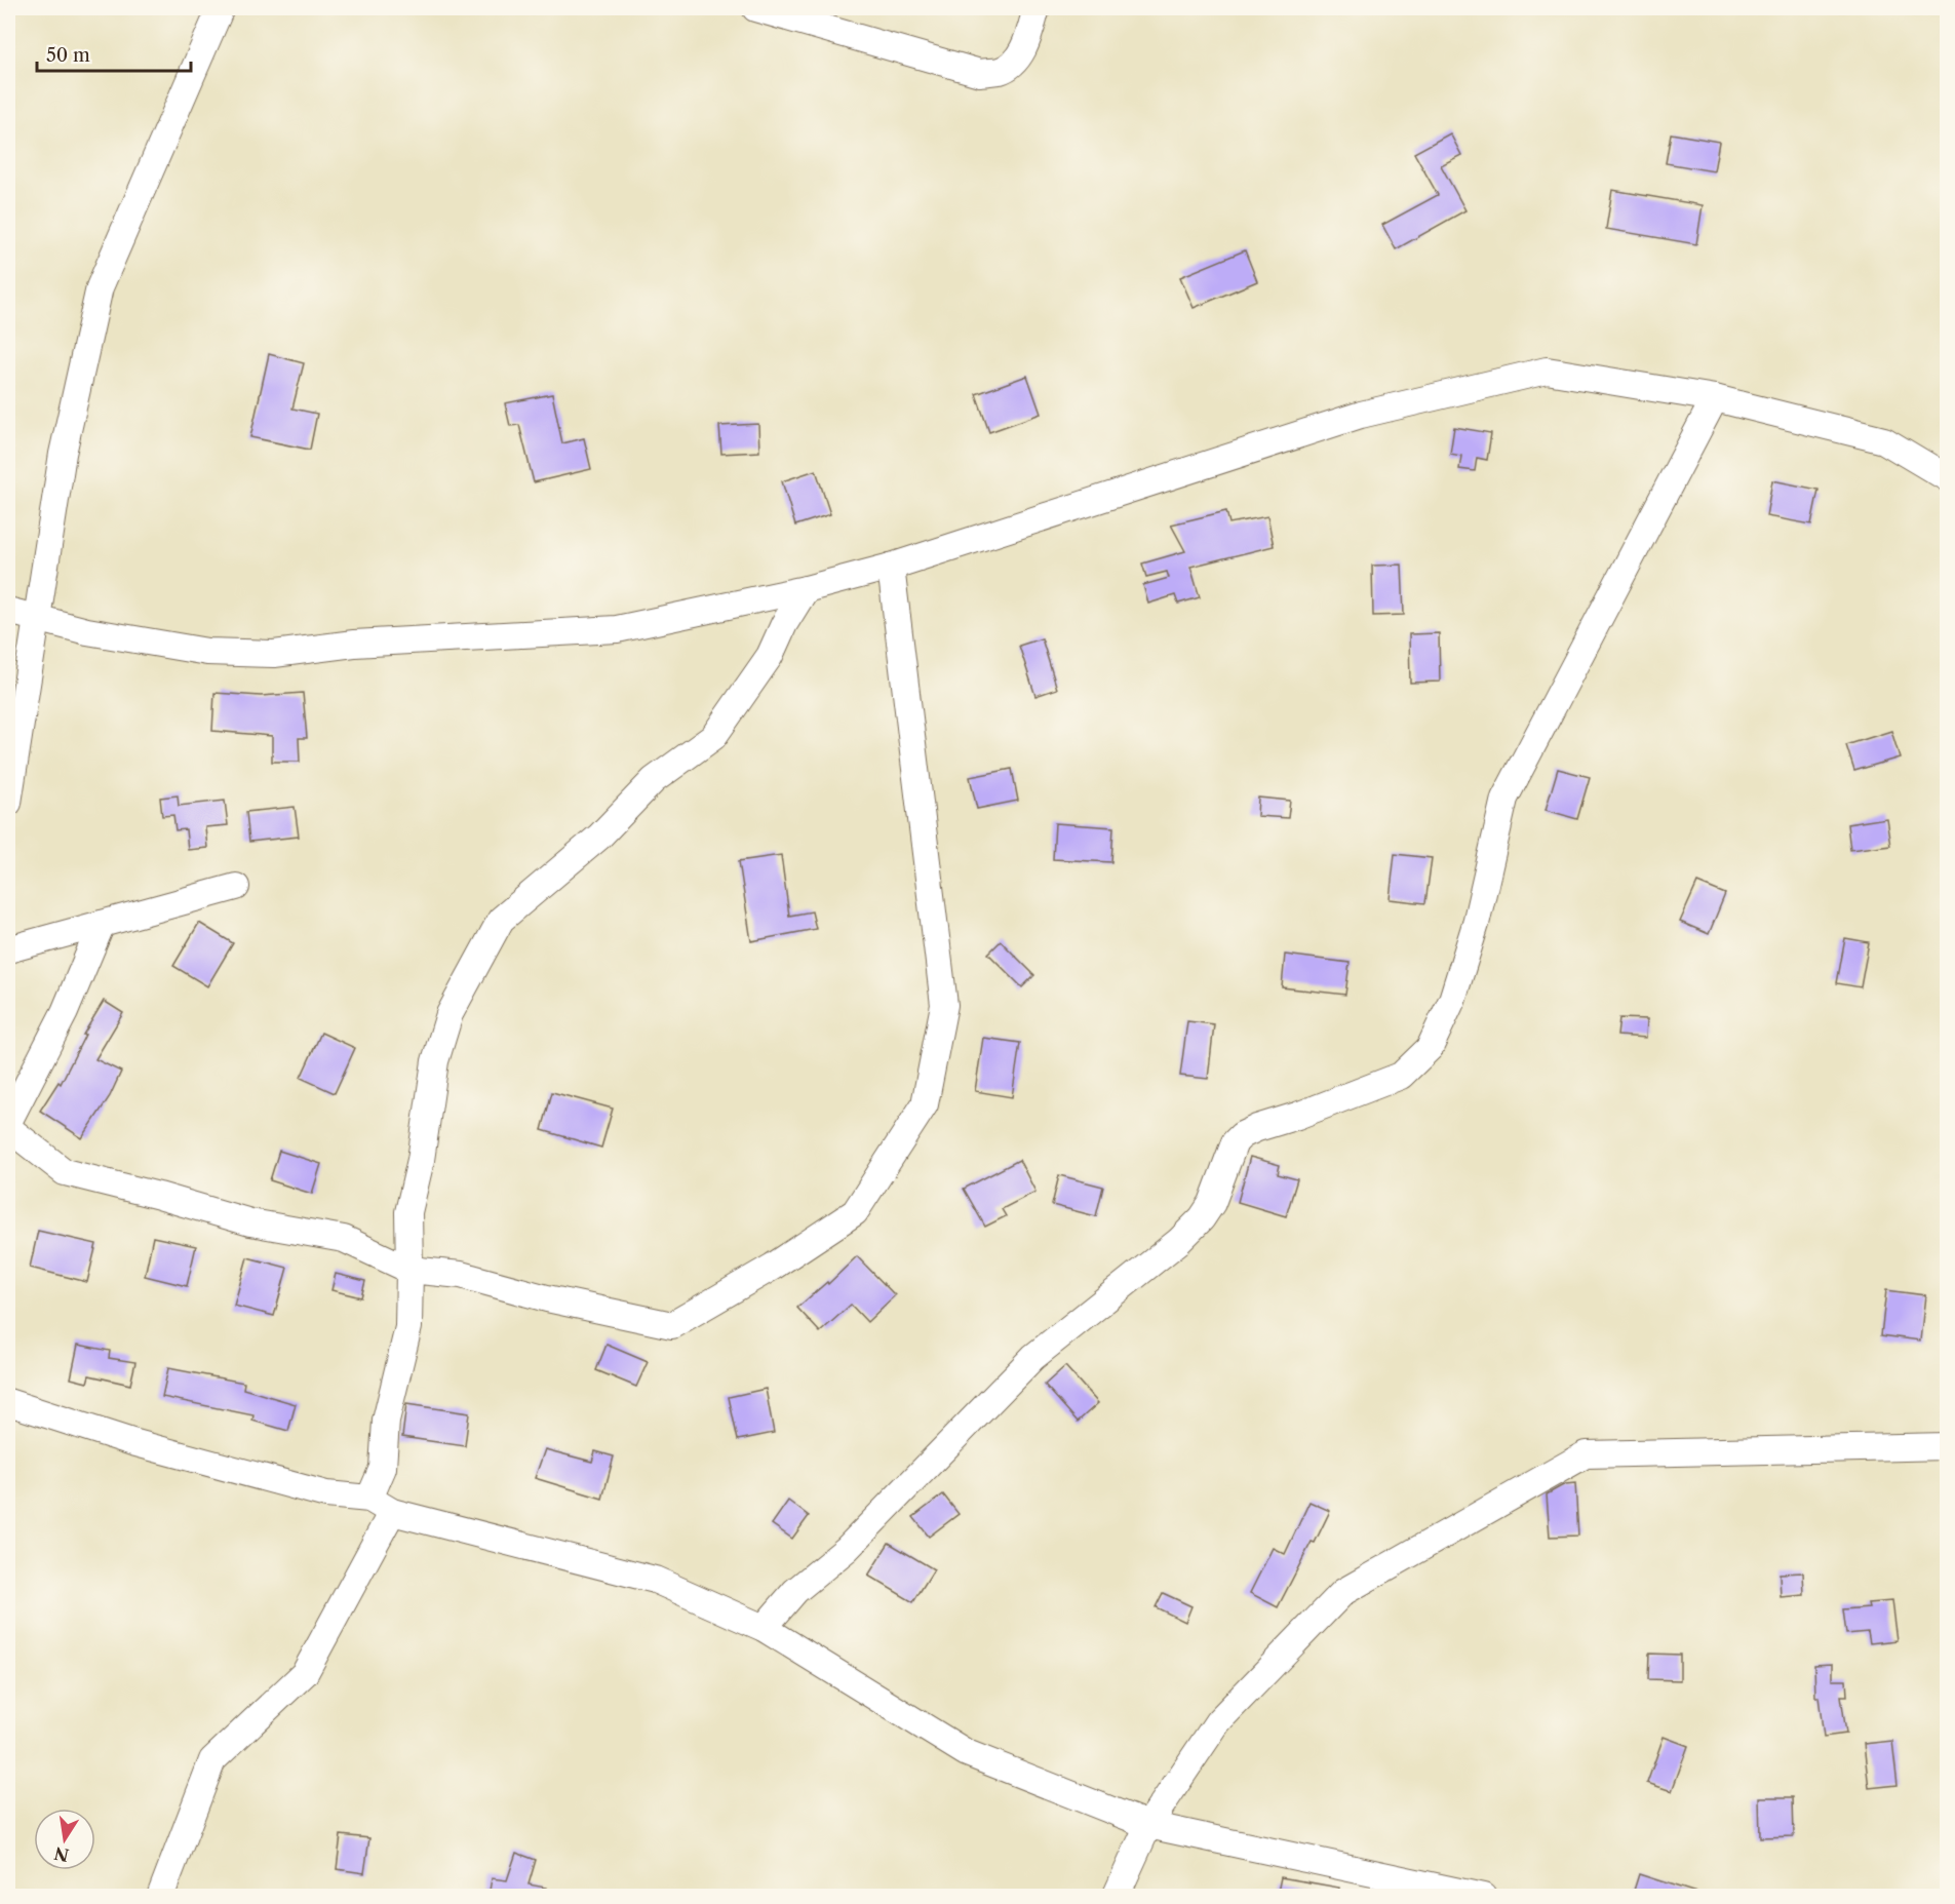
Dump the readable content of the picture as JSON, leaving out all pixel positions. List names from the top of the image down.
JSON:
{
  "scale_bar": "50 m",
  "north": "bottom"
}
